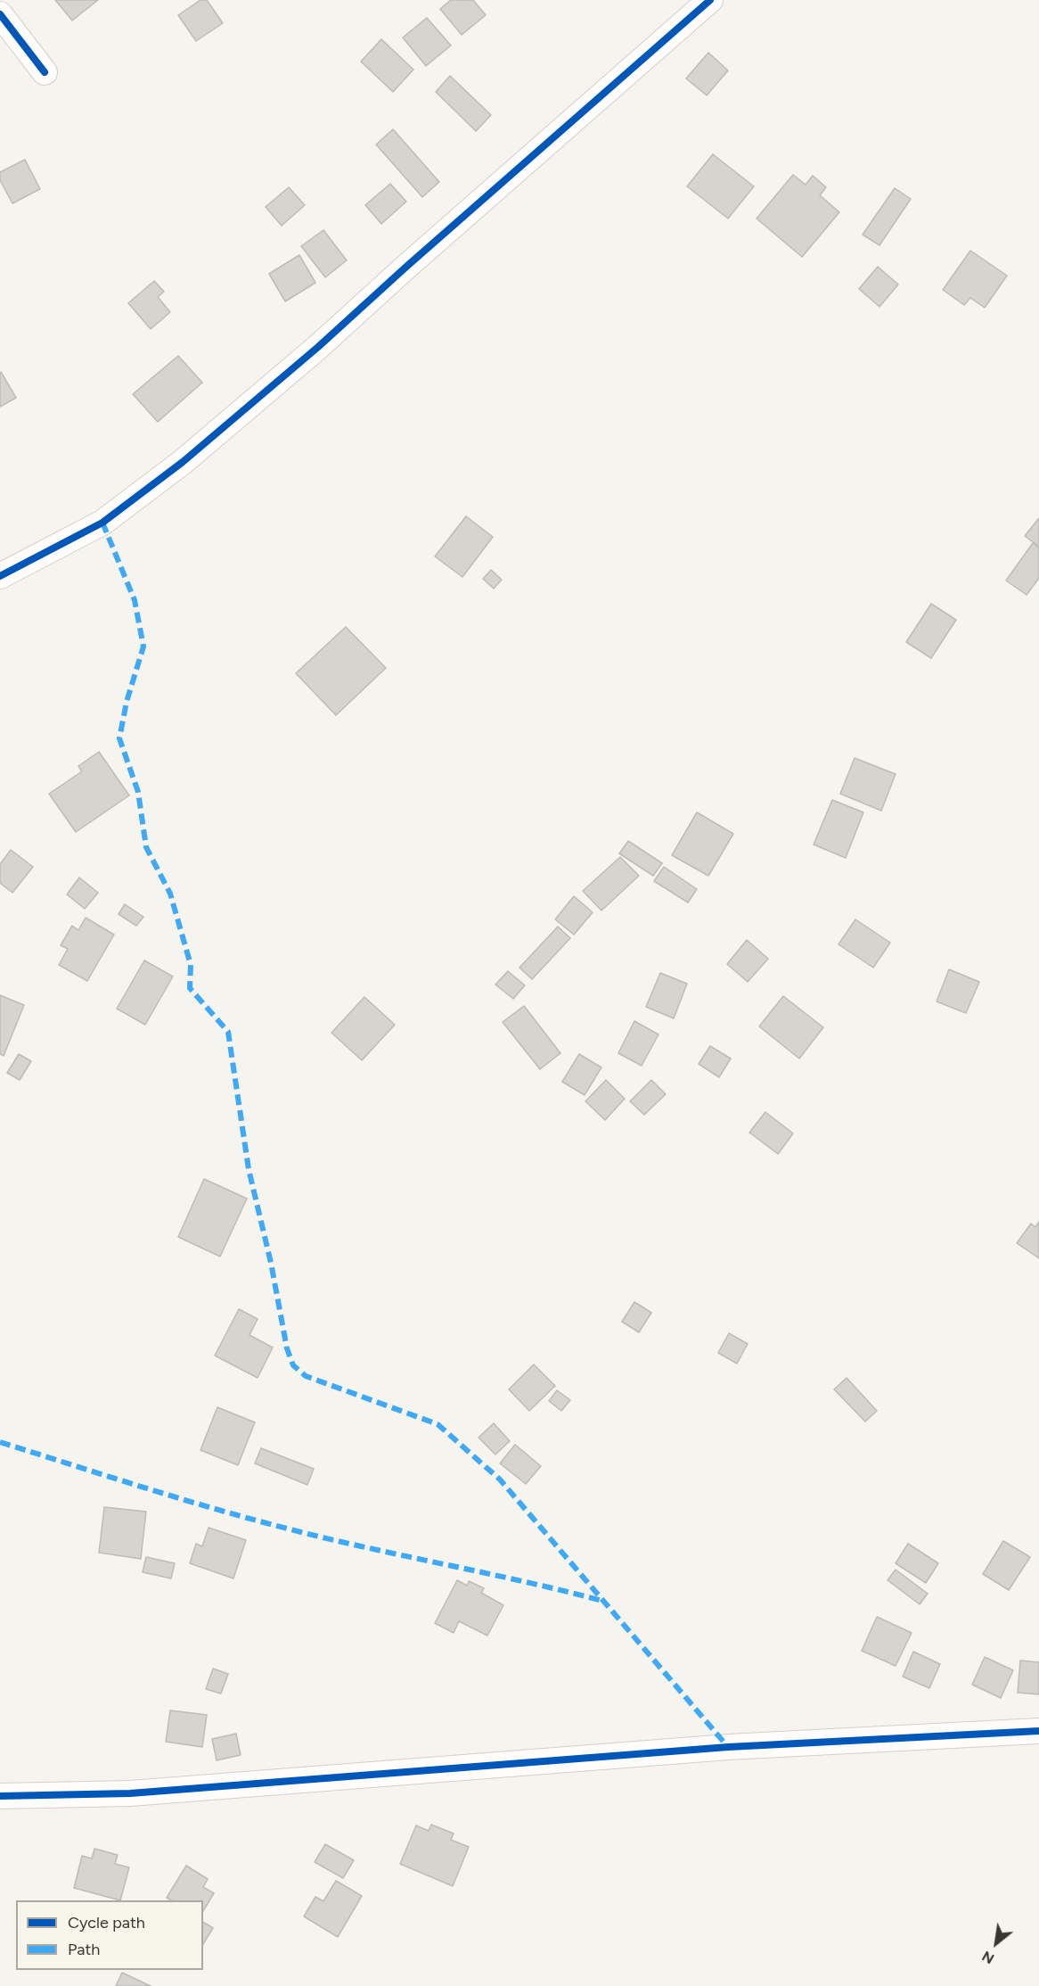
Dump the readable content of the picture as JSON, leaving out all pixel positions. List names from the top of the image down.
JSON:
{
  "legend": ["Cycle path", "Path"],
  "north": "bottom left"
}
